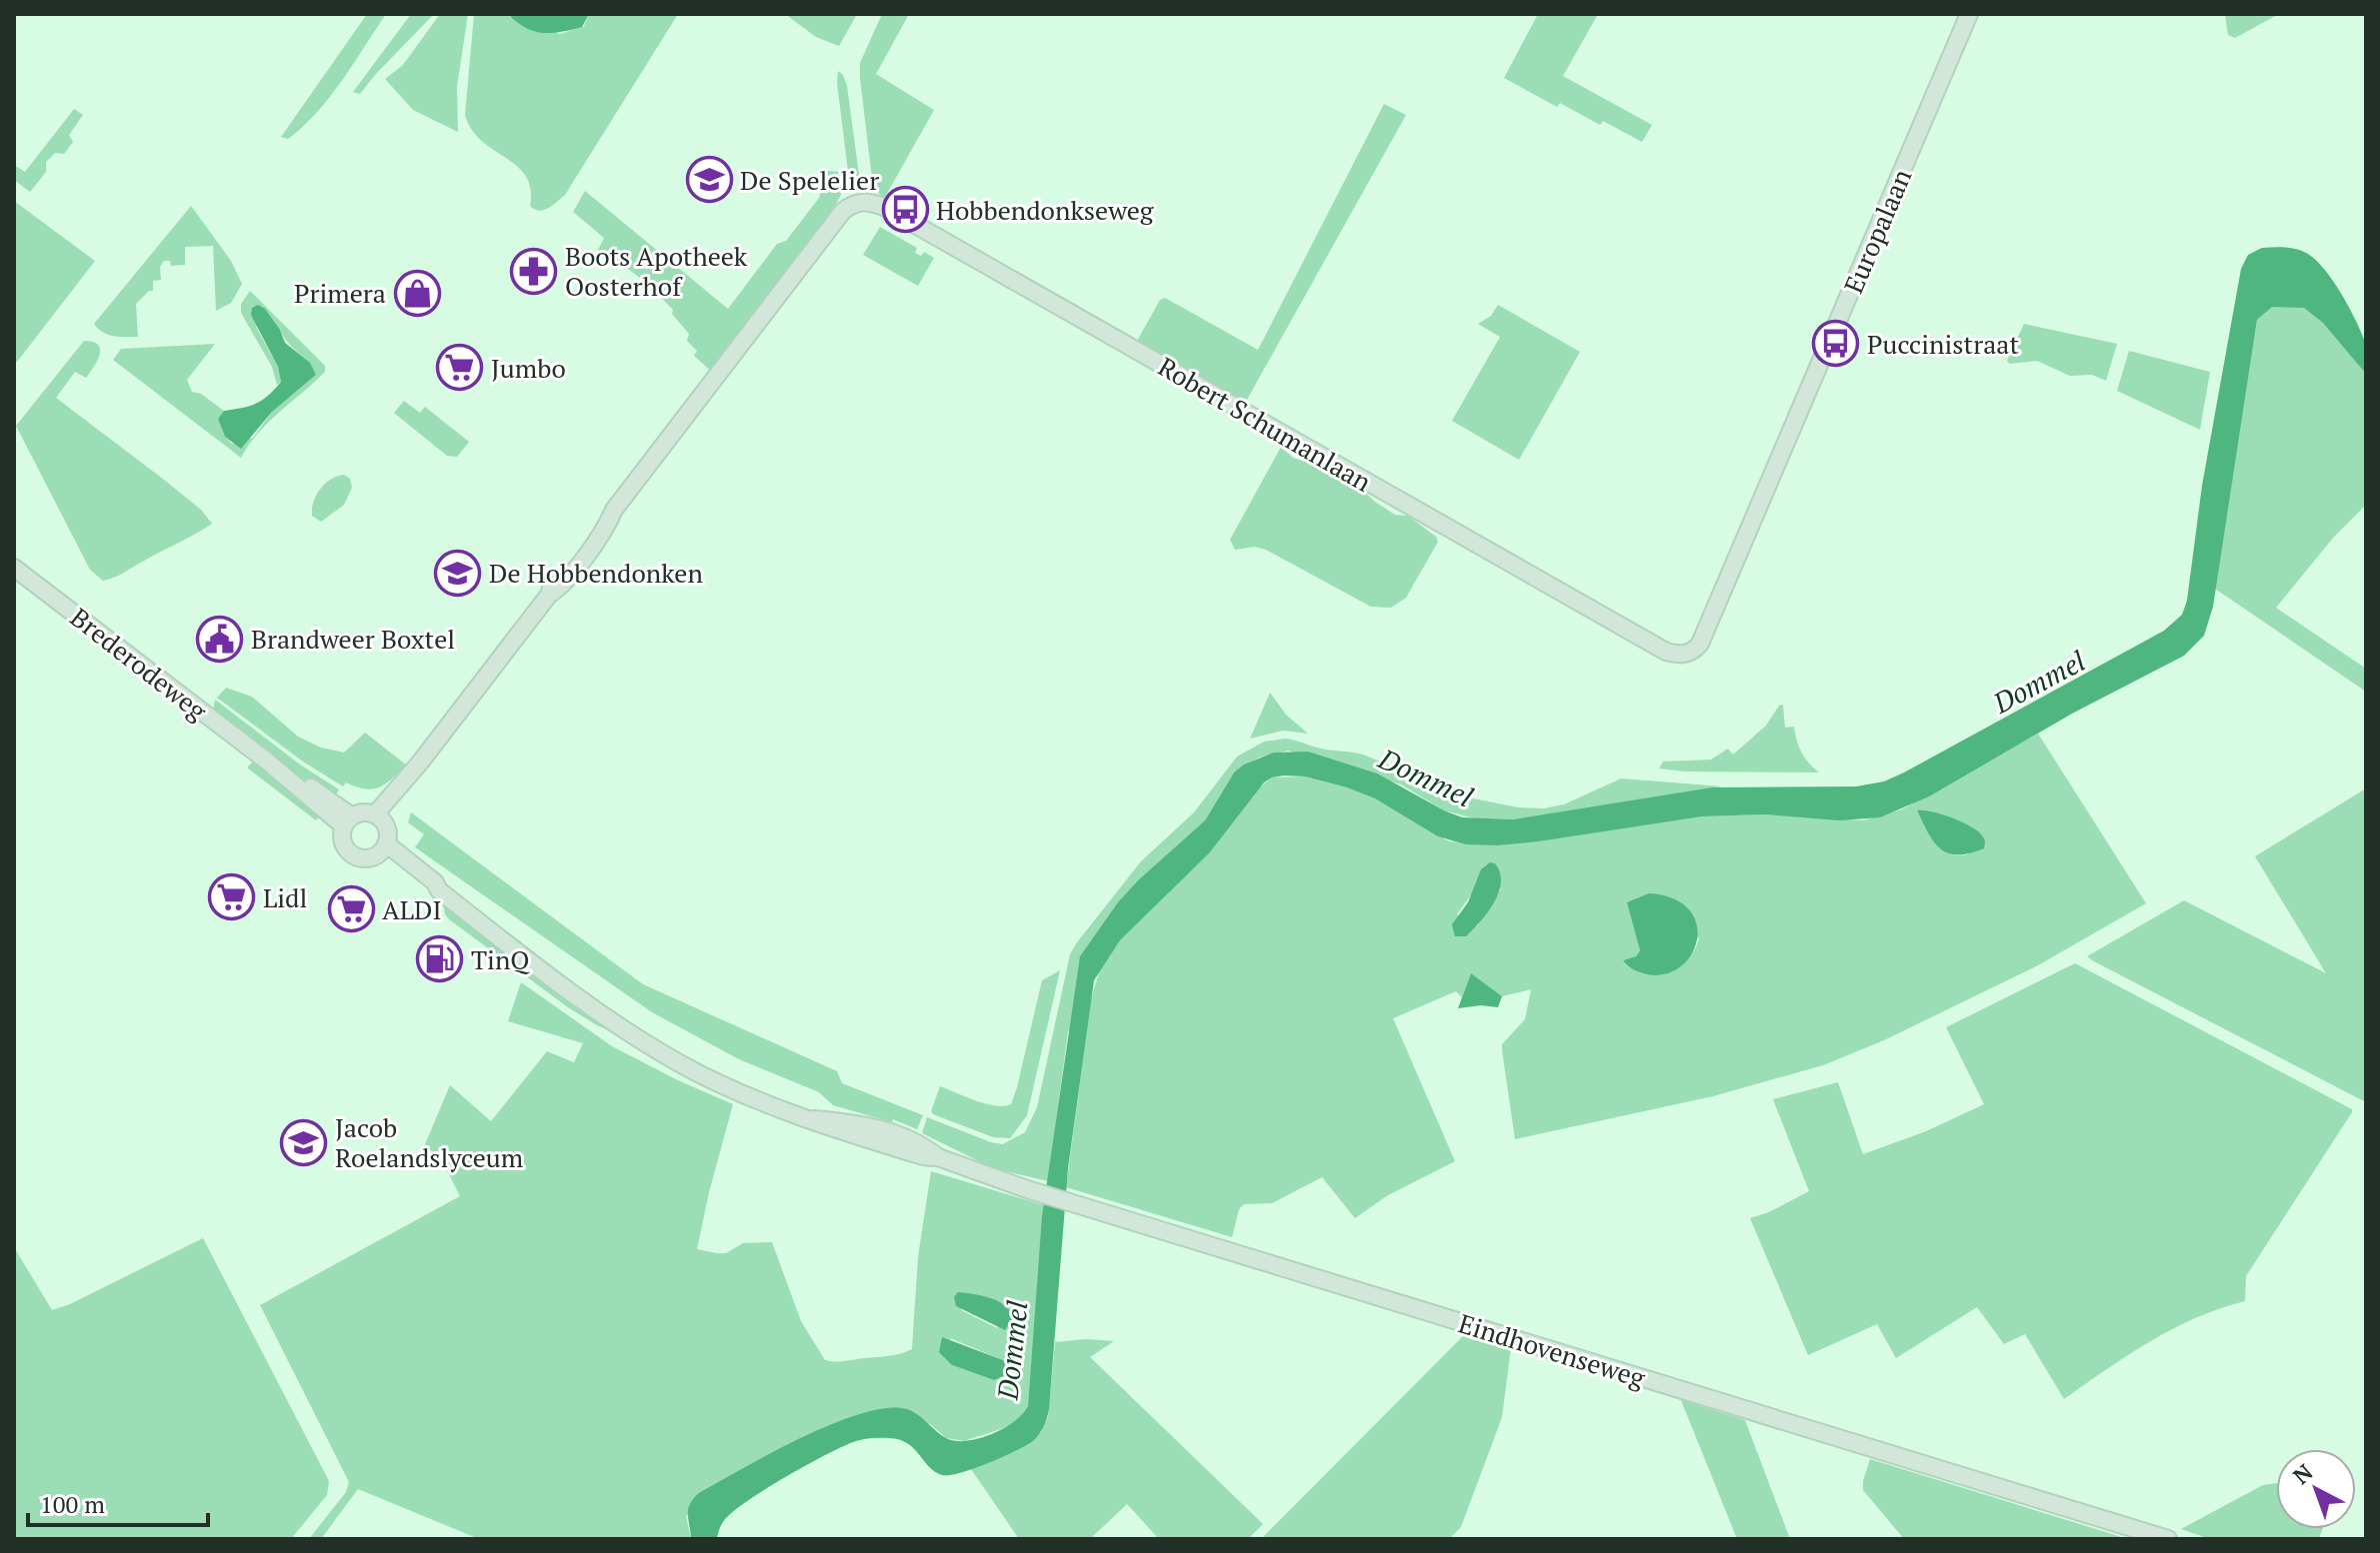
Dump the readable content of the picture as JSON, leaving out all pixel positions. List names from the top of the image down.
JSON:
{
  "streets": {
    "main road": [
      "Europalaan",
      "Robert Schumanlaan",
      "Brederodeweg",
      "Eindhovenseweg"
    ]
  },
  "crossings": [
    ["Europalaan", "Robert Schumanlaan"],
    ["Robert Schumanlaan", "Brederodeweg"],
    ["Robert Schumanlaan", "Eindhovenseweg"],
    ["Brederodeweg", "Eindhovenseweg"]
  ],
  "water": ["Dommel"],
  "places": {
    "school or university": ["De Spelelier", "De Hobbendonken", "Jacob Roelandslyceum"],
    "bus stop": ["Hobbendonkseweg", "Puccinistraat"],
    "pharmacy": ["Boots Apotheek Oosterhof"],
    "shop": ["Primera"],
    "supermarket": ["Jumbo", "Lidl", "ALDI"],
    "public building": ["Brandweer Boxtel"],
    "fuel station": ["TinQ"]
  },
  "scale_bar": "100 m",
  "north": "top left"
}
